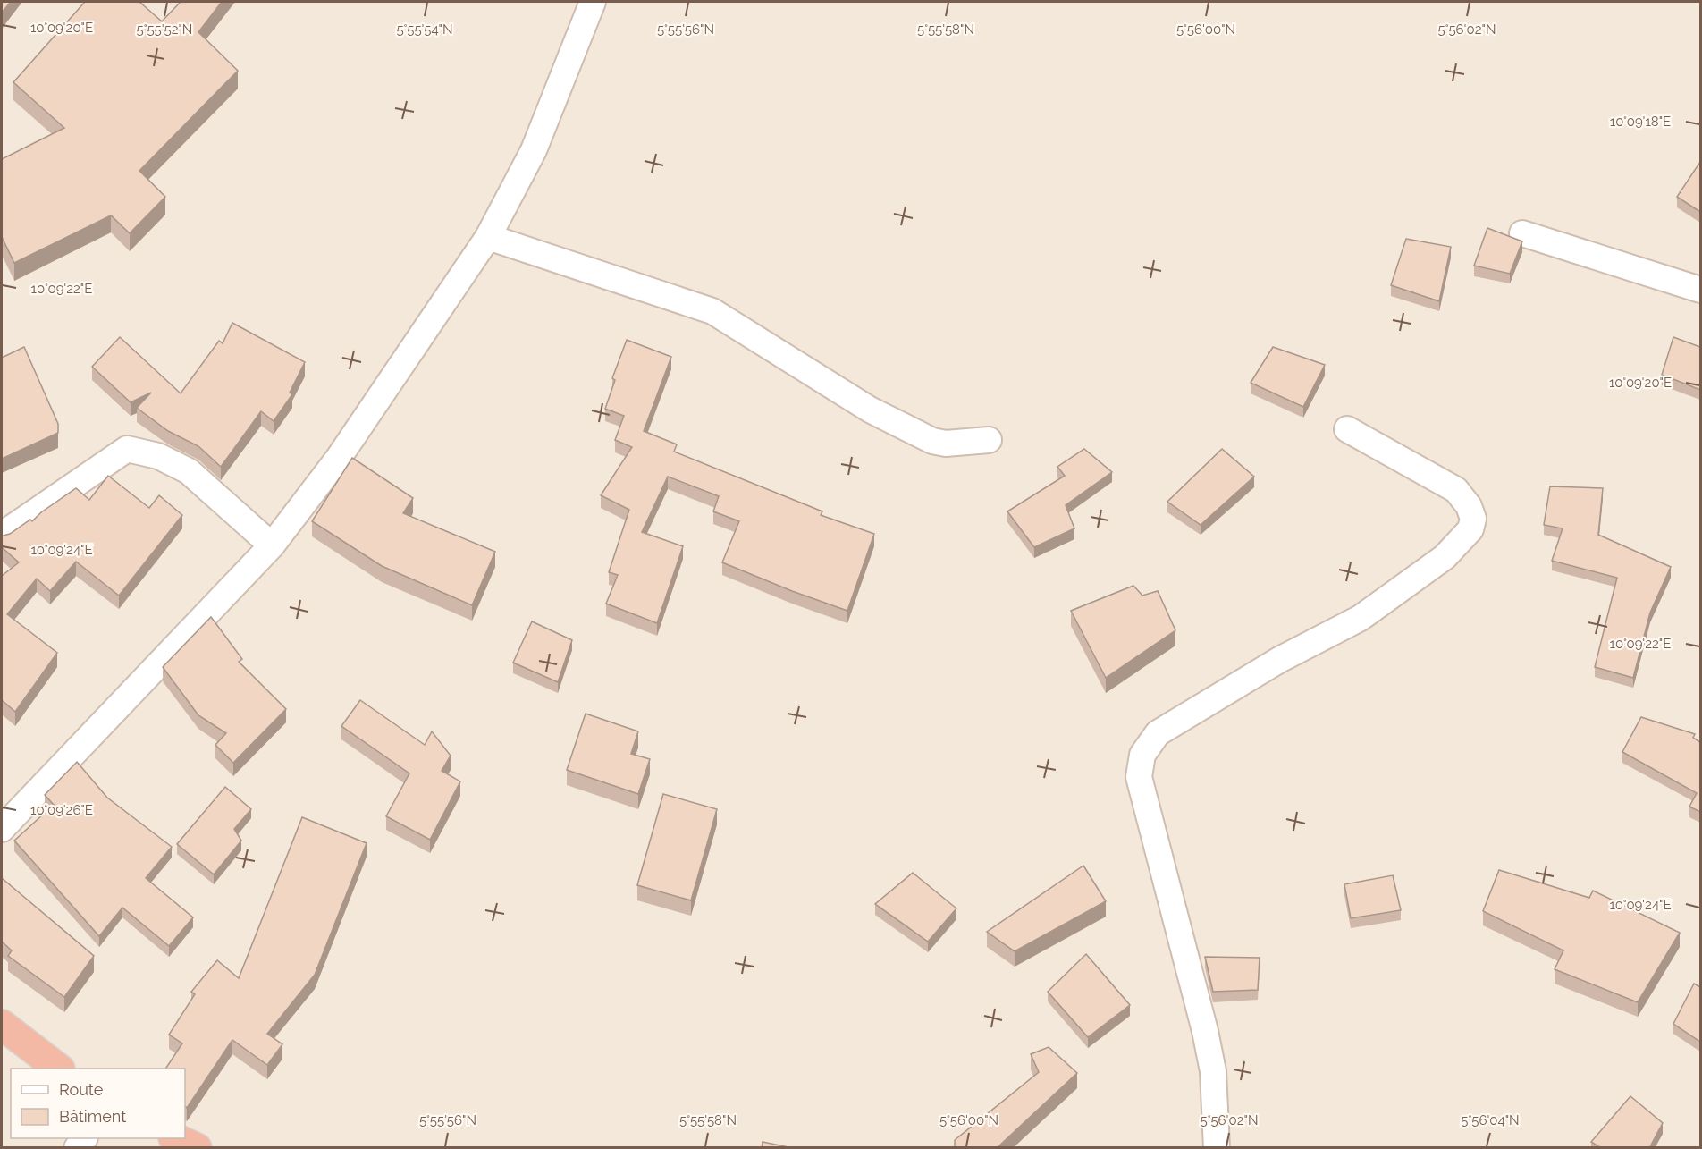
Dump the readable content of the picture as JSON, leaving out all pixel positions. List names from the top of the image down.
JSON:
{
  "legend": ["Route", "Bâtiment"],
  "coordinates": [
    "10°09'20\"E",
    "5°55'52\"N",
    "5°55'54\"N",
    "5°55'56\"N",
    "5°55'58\"N",
    "5°56'00\"N",
    "5°56'02\"N",
    "10°09'18\"E",
    "10°09'22\"E",
    "10°09'24\"E",
    "10°09'26\"E",
    "5°56'04\"N"
  ]
}
